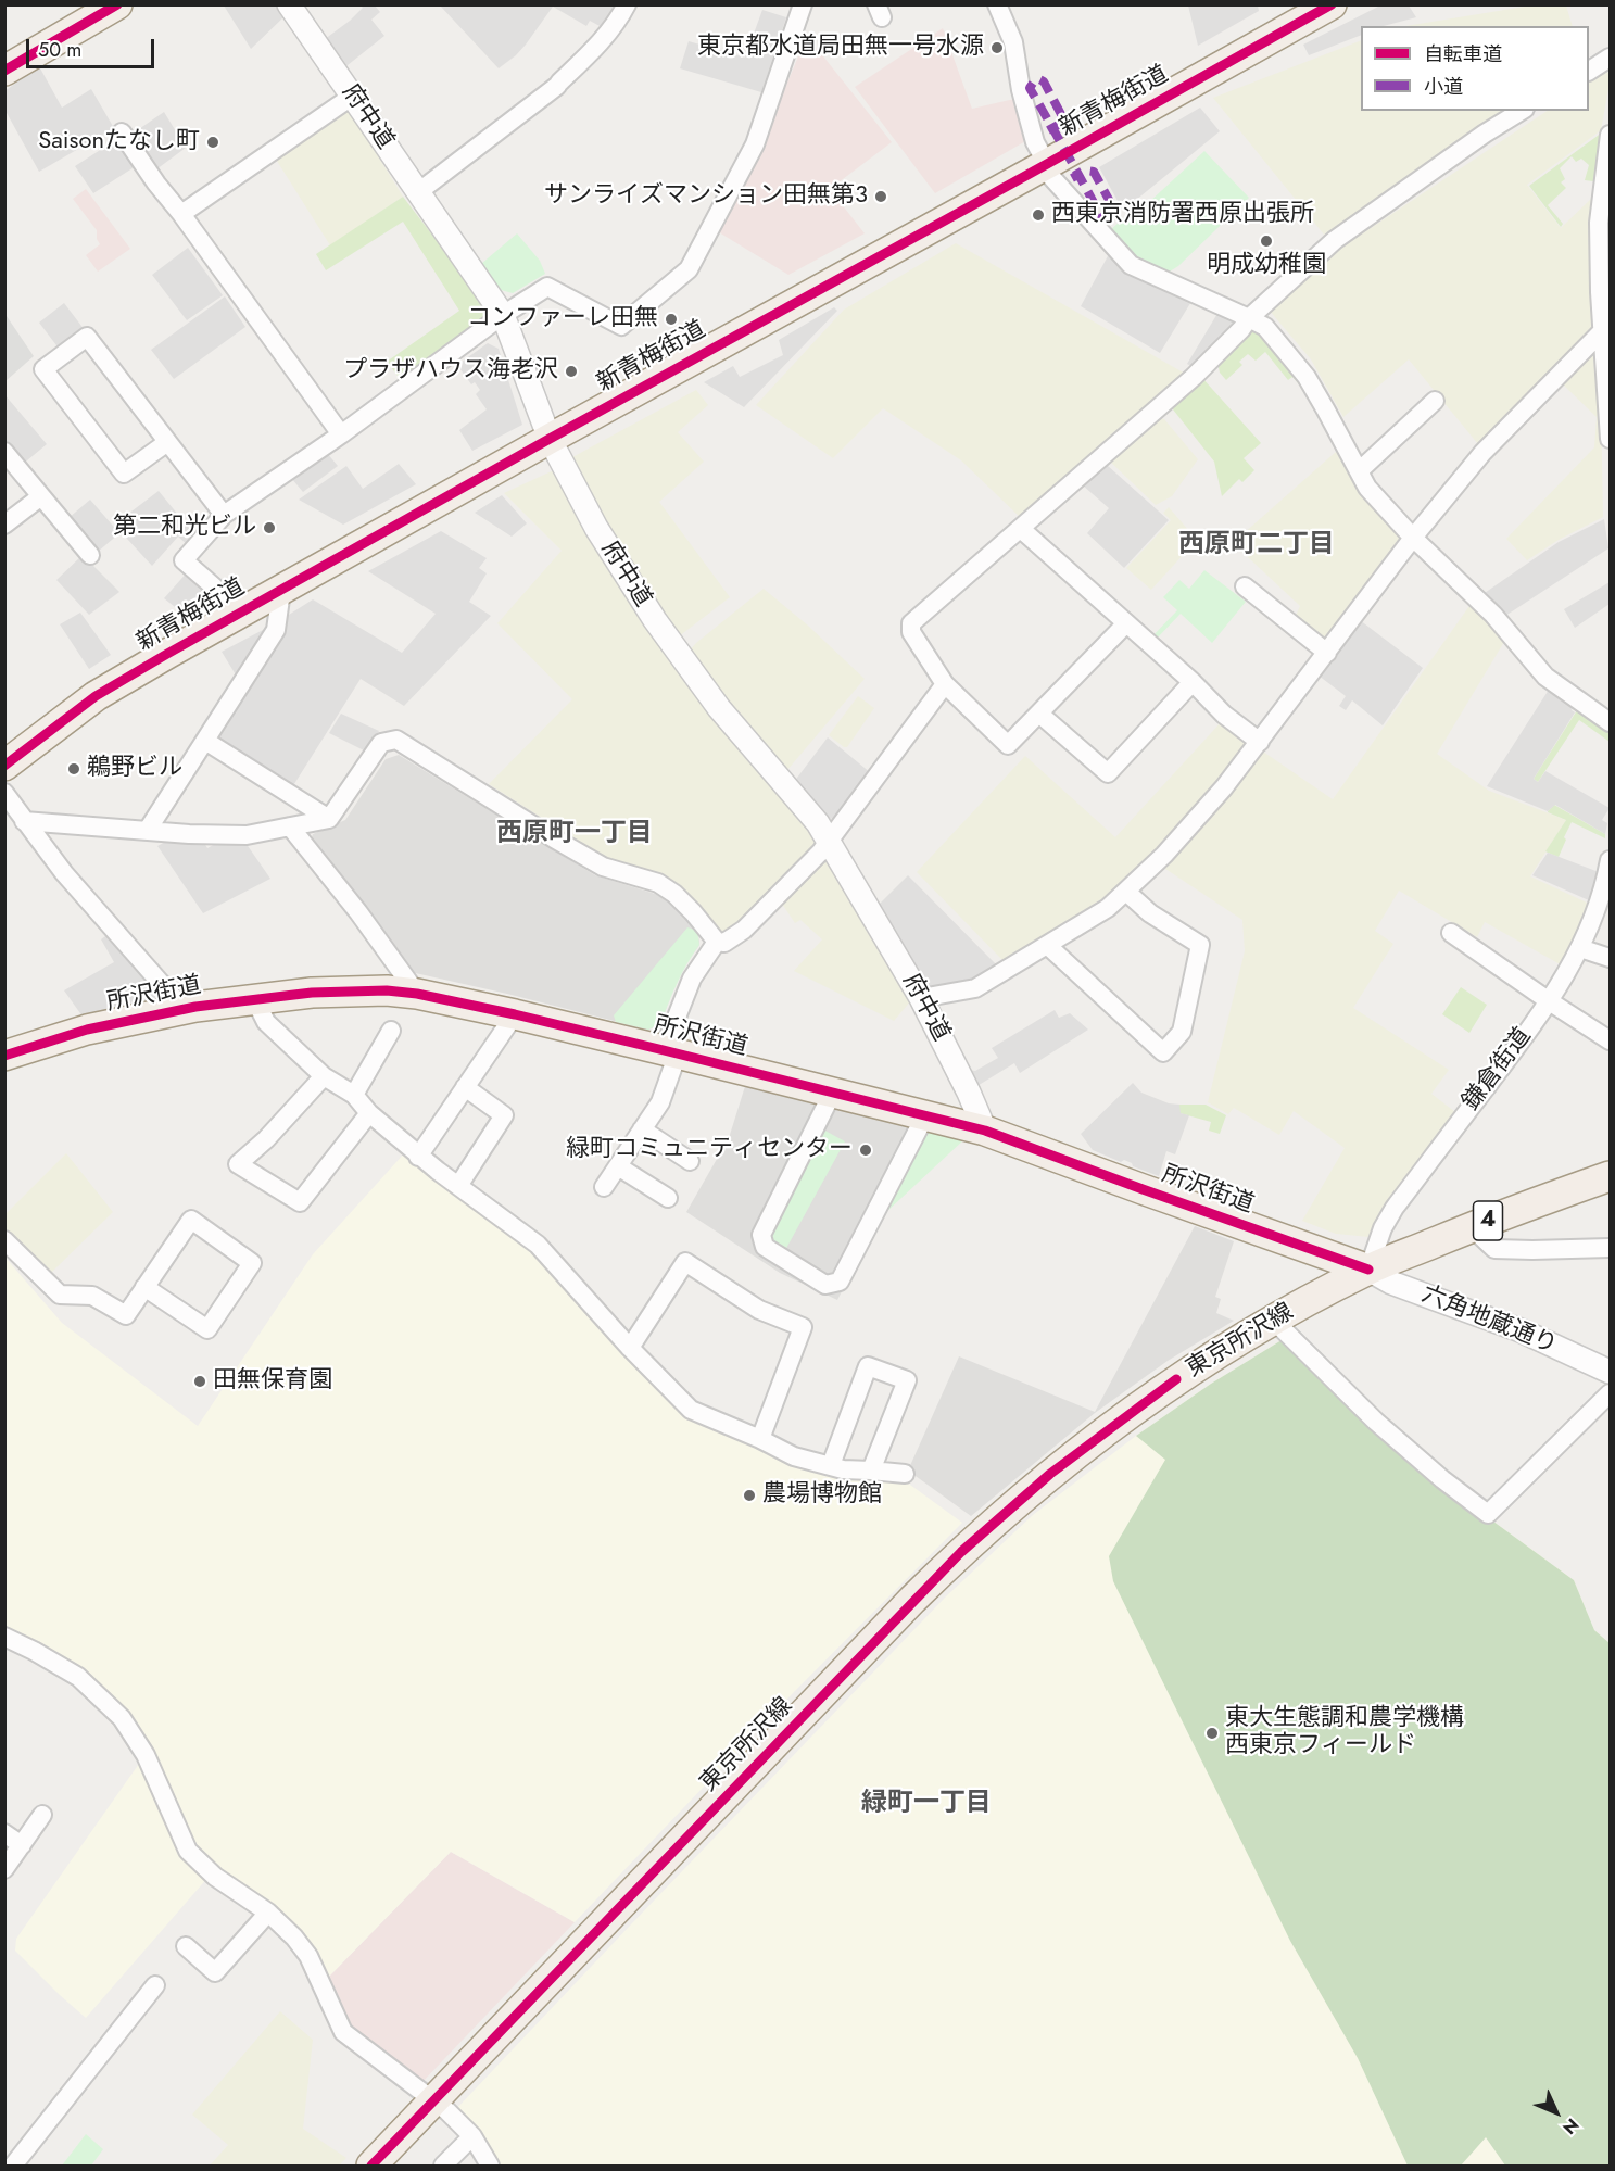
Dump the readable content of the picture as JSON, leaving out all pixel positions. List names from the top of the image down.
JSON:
{
  "streets": {
    "main road": [
      "新青梅街道",
      "所沢街道",
      "4",
      "東京所沢線"
    ],
    "street": ["府中道", "鎌倉街道", "六角地蔵通り"]
  },
  "crossings": [
    ["新青梅街道", "府中道"],
    ["府中道", "所沢街道"],
    ["所沢街道", "鎌倉街道"],
    ["所沢街道", "4"],
    ["所沢街道", "六角地蔵通り"],
    ["所沢街道", "東京所沢線"],
    ["鎌倉街道", "4"],
    ["鎌倉街道", "六角地蔵通り"],
    ["鎌倉街道", "東京所沢線"],
    ["4", "六角地蔵通り"],
    ["4", "東京所沢線"],
    ["六角地蔵通り", "東京所沢線"]
  ],
  "districts": ["西原町二丁目", "西原町一丁目", "緑町一丁目"],
  "places": [
    "東京都水道局田無一号水源",
    "Saisonたなし町",
    "サンライズマンション田無第3",
    "西東京消防署西原出張所",
    "明成幼稚園",
    "コンファーレ田無",
    "プラザハウス海老沢",
    "第二和光ビル",
    "鵜野ビル",
    "緑町コミュニティセンター",
    "田無保育園",
    "農場博物館",
    "東大生態調和農学機構 西東京フィールド"
  ],
  "legend": ["自転車道", "小道"],
  "scale_bar": "50 m",
  "north": "bottom right"
}
